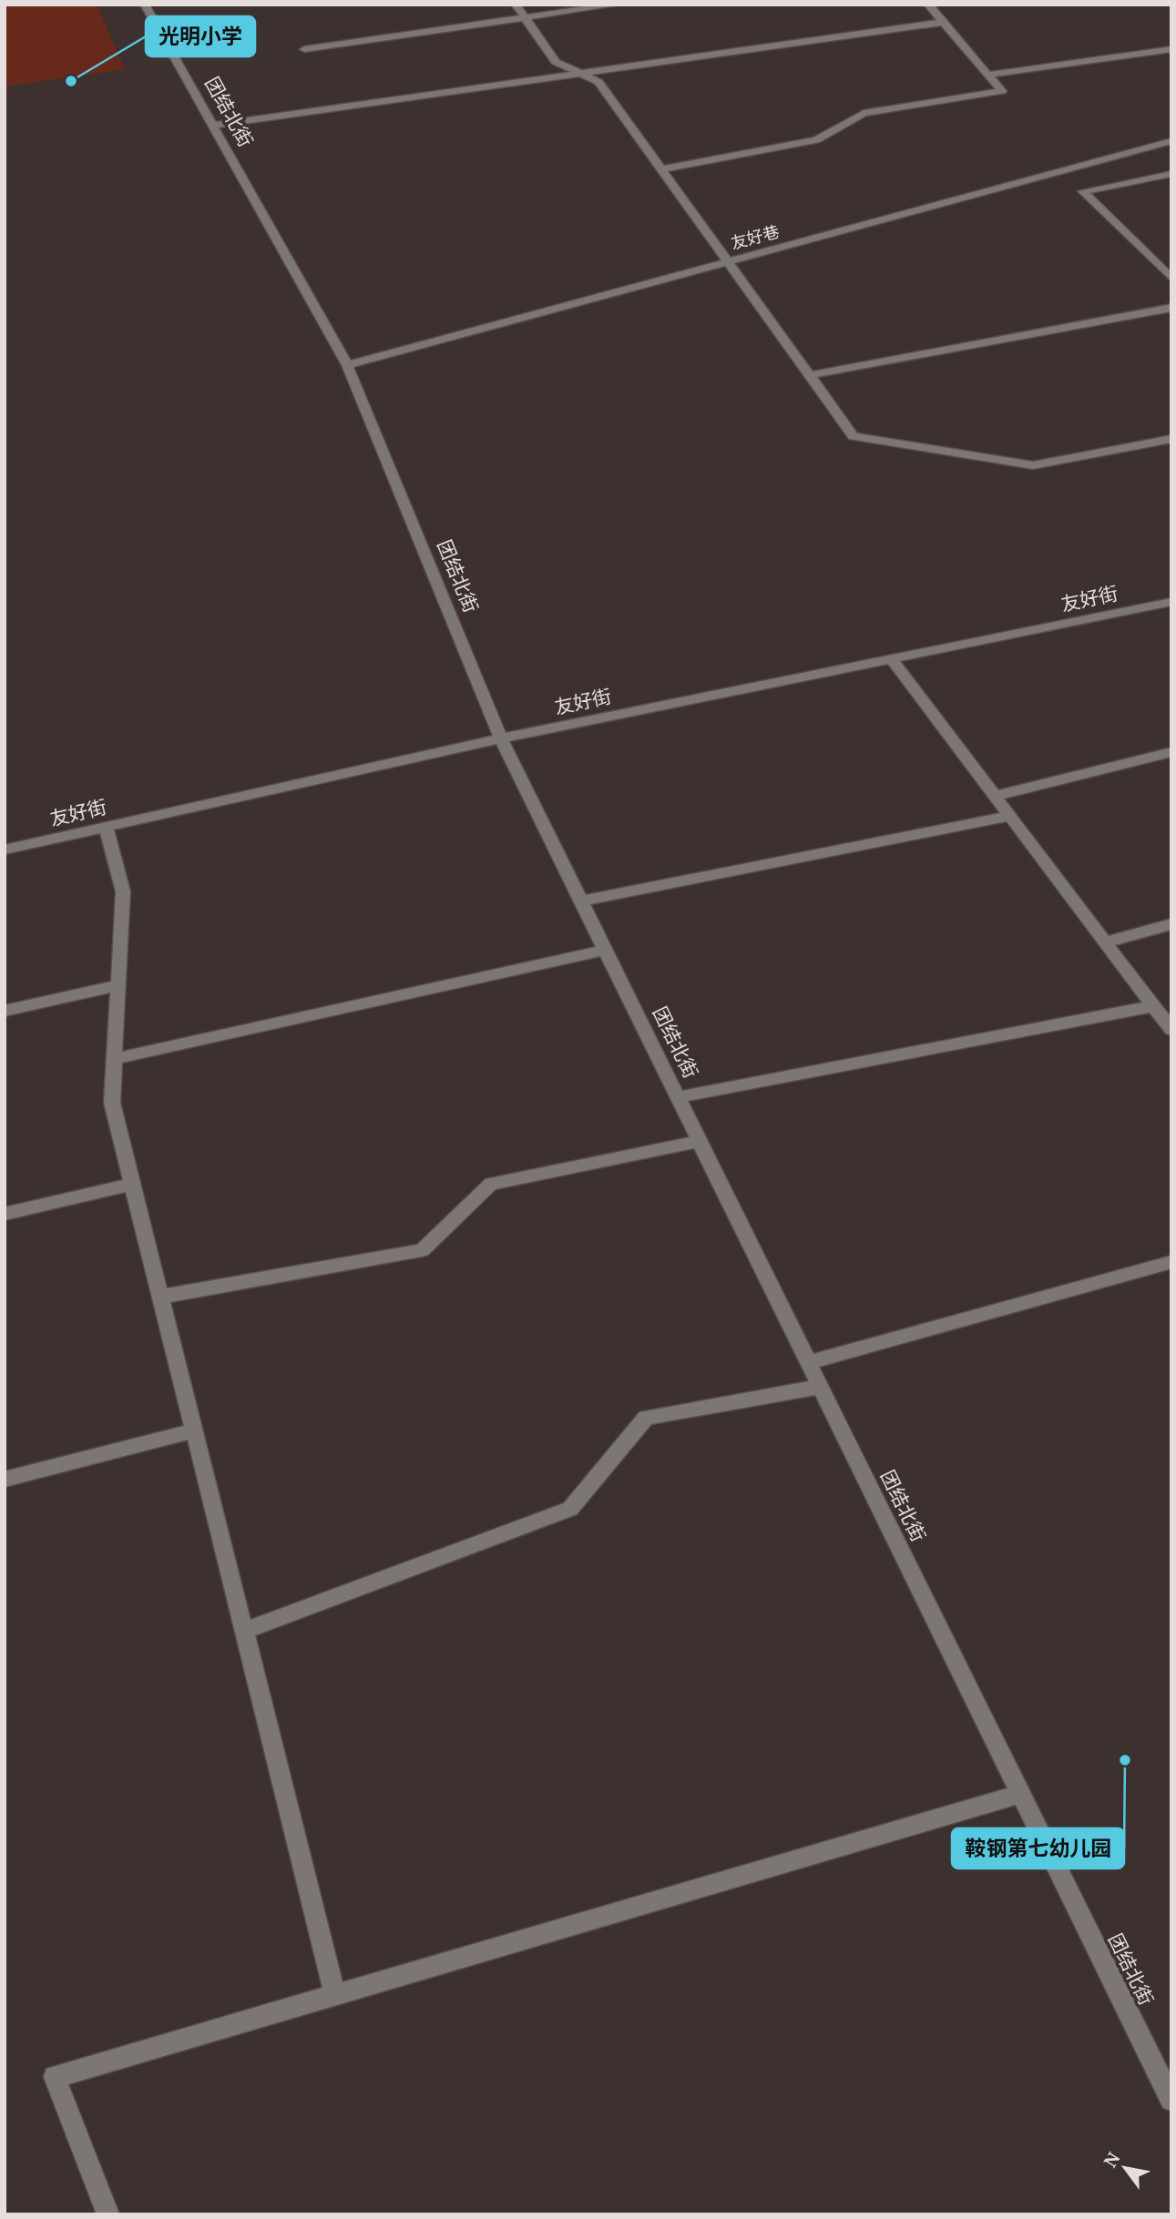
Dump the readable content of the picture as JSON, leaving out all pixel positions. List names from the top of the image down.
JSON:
{
  "streets": {
    "street": ["团结北街", "友好巷", "友好街"]
  },
  "crossings": [
    ["团结北街", "友好巷"],
    ["团结北街", "友好街"]
  ],
  "places": ["光明小学", "鞍钢第七幼儿园"],
  "north": "top left"
}
